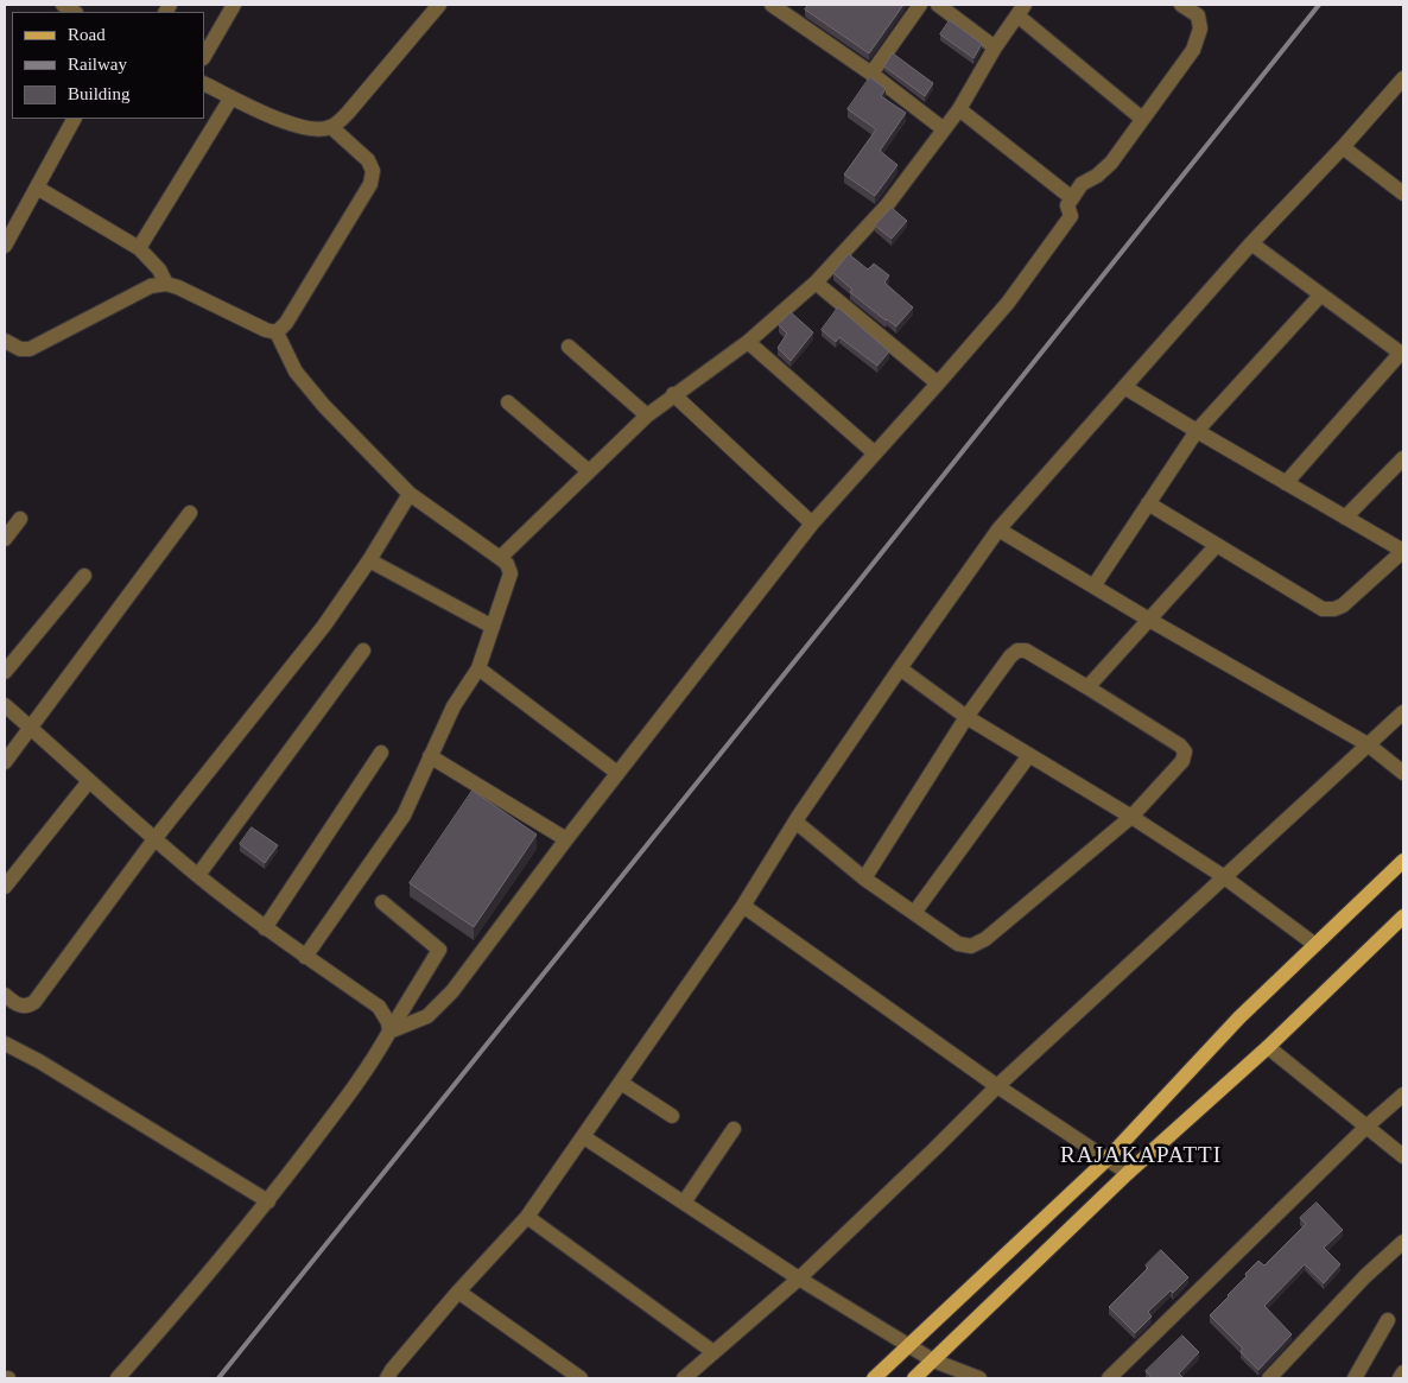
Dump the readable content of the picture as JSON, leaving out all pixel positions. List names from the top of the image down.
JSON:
{
  "districts": ["RAJAKAPATTI"],
  "legend": ["Road", "Railway", "Building"]
}
